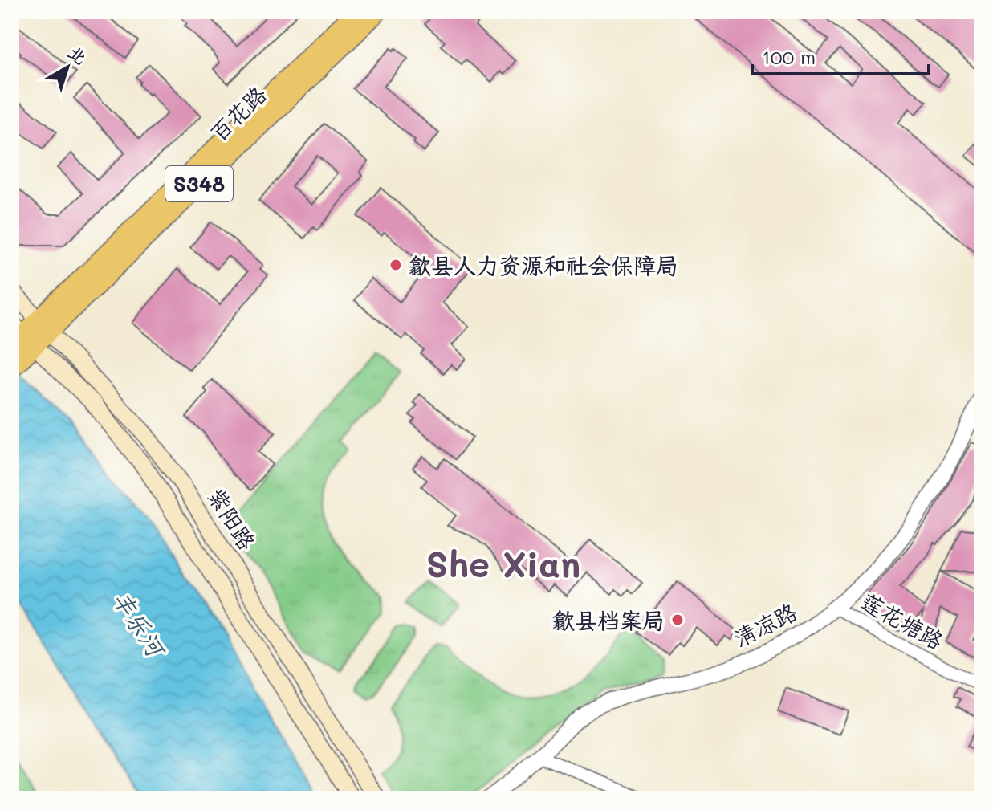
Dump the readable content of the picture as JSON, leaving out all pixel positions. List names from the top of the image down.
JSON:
{
  "streets": {
    "main road": ["百花路", "S348", "紫阳路"],
    "street": ["莲花塘路", "清凉路"]
  },
  "crossings": [
    ["百花路", "紫阳路"],
    ["莲花塘路", "清凉路"]
  ],
  "districts": ["She Xian"],
  "water": ["丰乐河"],
  "places": ["歙县人力资源和社会保障局", "歙县档案局"],
  "scale_bar": "100 m",
  "north": "top right"
}
